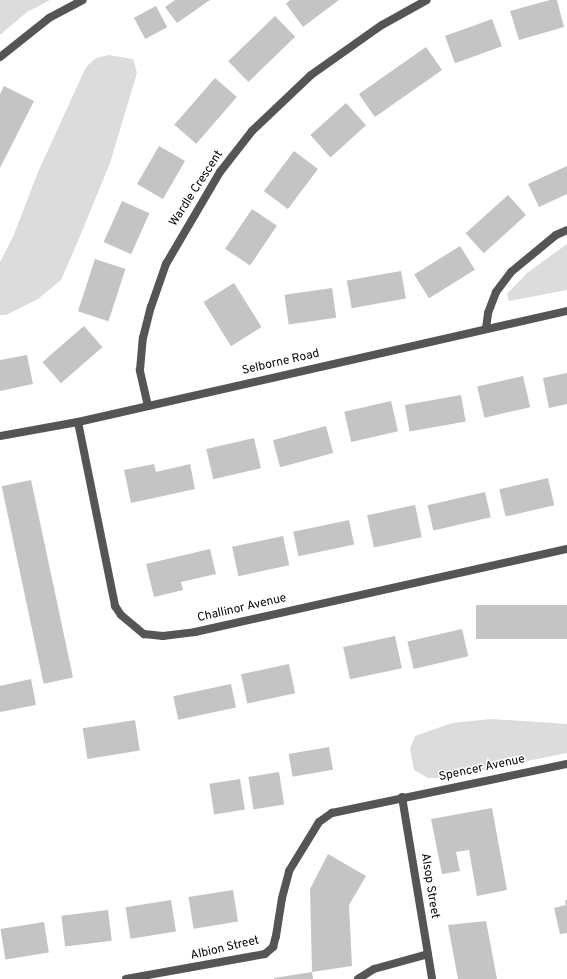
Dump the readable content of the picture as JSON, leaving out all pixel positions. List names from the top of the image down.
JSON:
{
  "streets": {
    "street": [
      "Wardle Crescent",
      "Selborne Road",
      "Challinor Avenue",
      "Spencer Avenue",
      "Alsop Street",
      "Albion Street"
    ]
  },
  "crossings": [
    ["Wardle Crescent", "Selborne Road"],
    ["Selborne Road", "Challinor Avenue"],
    ["Spencer Avenue", "Alsop Street"],
    ["Spencer Avenue", "Albion Street"],
    ["Alsop Street", "Albion Street"]
  ]
}
